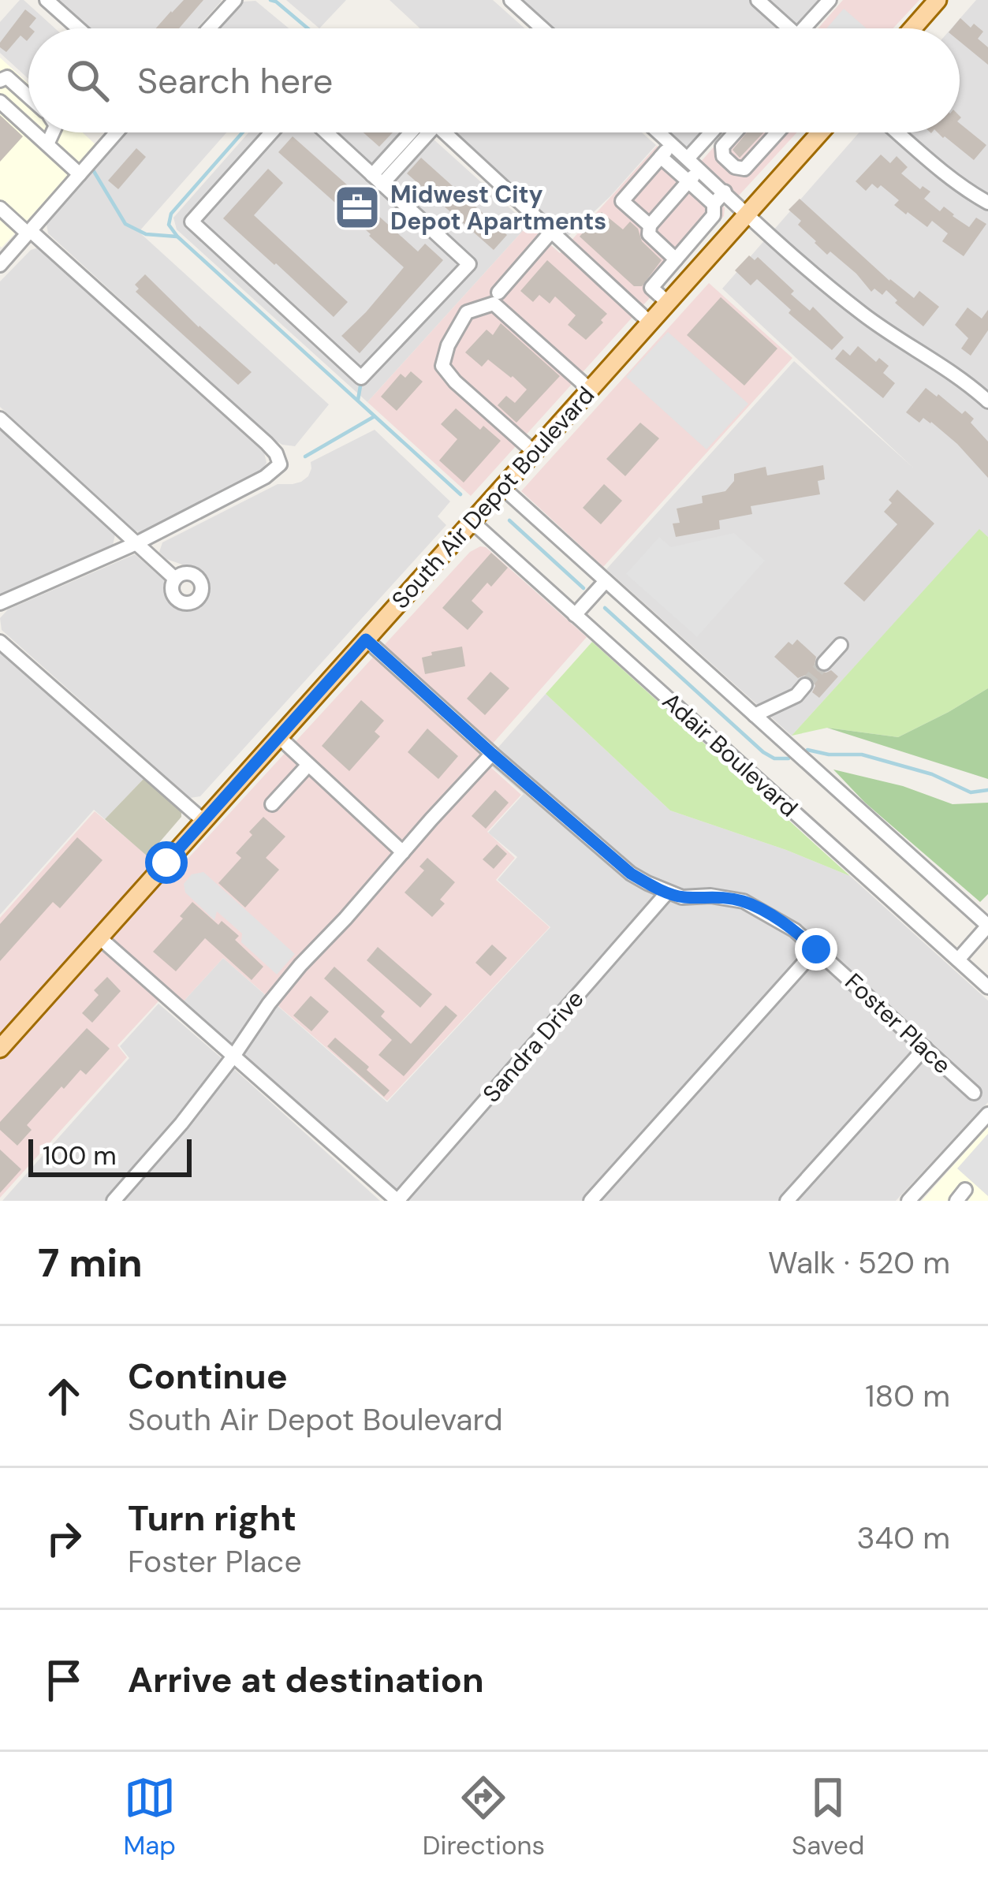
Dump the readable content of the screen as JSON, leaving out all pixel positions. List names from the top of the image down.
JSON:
{
  "streets": {
    "main road": ["South Air Depot Boulevard"],
    "street": ["Adair Boulevard", "Foster Place", "Sandra Drive"]
  },
  "crossings": [
    ["South Air Depot Boulevard", "Adair Boulevard"],
    ["South Air Depot Boulevard", "Foster Place"],
    ["Foster Place", "Sandra Drive"]
  ],
  "places": {
    "office": ["Midwest City Depot Apartments"]
  },
  "scale_bar": "100 m",
  "page": {
    "search": "Search here",
    "scale": "100 m",
    "heading": ["7 min", "Walk · 520 m"],
    "list": [
      ["Continue", "South Air Depot Boulevard", "180 m"],
      ["Turn right", "Foster Place", "340 m"],
      "Arrive at destination"
    ],
    "nav": ["Map", "Directions", "Saved"]
  }
}
